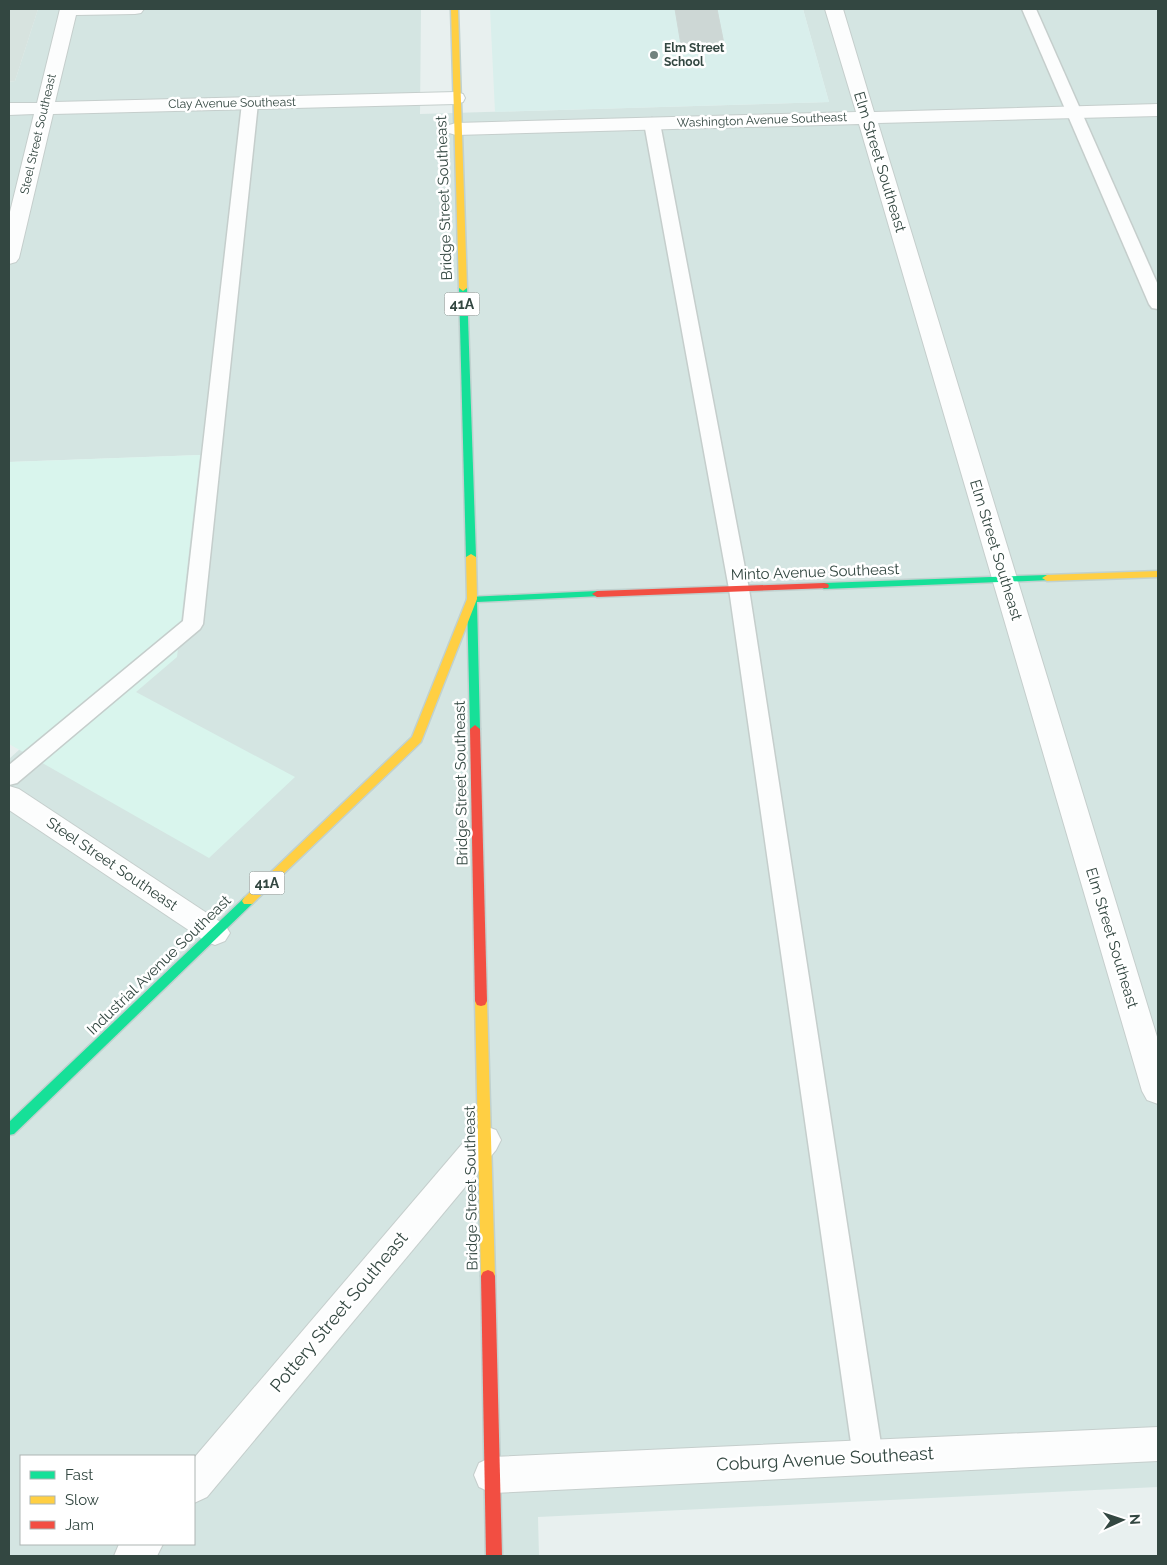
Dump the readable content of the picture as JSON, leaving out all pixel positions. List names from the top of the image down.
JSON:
{
  "streets": {
    "main road": [
      "Bridge Street Southeast",
      "41A",
      "Minto Avenue Southeast",
      "Industrial Avenue Southeast"
    ],
    "street": [
      "Clay Avenue Southeast",
      "Washington Avenue Southeast",
      "Steel Street Southeast",
      "Elm Street Southeast",
      "Pottery Street Southeast",
      "Coburg Avenue Southeast"
    ]
  },
  "crossings": [
    ["Clay Avenue Southeast", "Steel Street Southeast"],
    ["Clay Avenue Southeast", "Bridge Street Southeast"],
    ["Washington Avenue Southeast", "Elm Street Southeast"],
    ["Washington Avenue Southeast", "Bridge Street Southeast"],
    ["Steel Street Southeast", "Industrial Avenue Southeast"],
    ["Elm Street Southeast", "Minto Avenue Southeast"],
    ["Bridge Street Southeast", "Minto Avenue Southeast"],
    ["Bridge Street Southeast", "Industrial Avenue Southeast"],
    ["Bridge Street Southeast", "Pottery Street Southeast"],
    ["Bridge Street Southeast", "Coburg Avenue Southeast"],
    ["Minto Avenue Southeast", "Industrial Avenue Southeast"]
  ],
  "places": ["Elm Street School"],
  "legend": ["Fast", "Slow", "Jam"],
  "north": "right"
}
